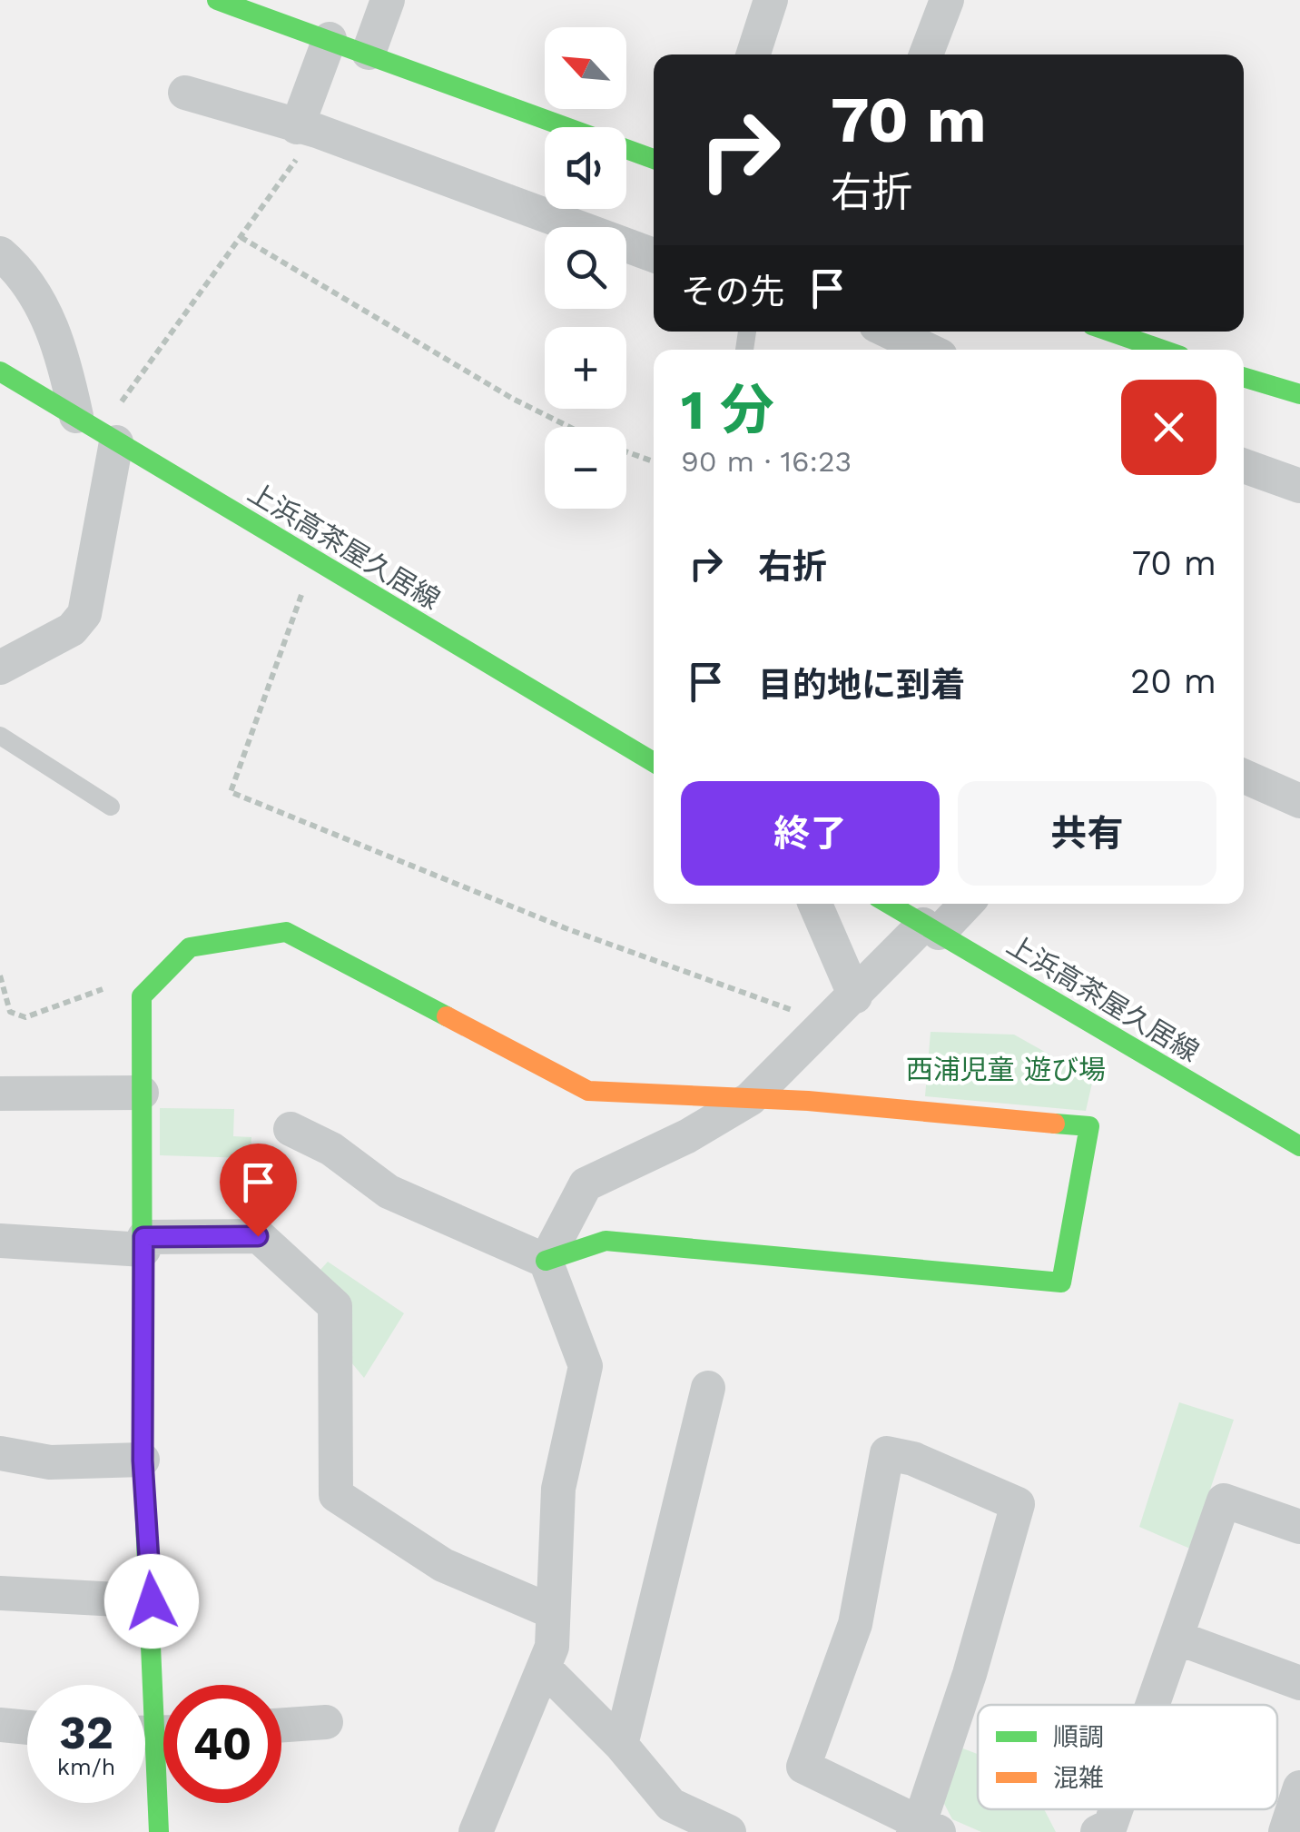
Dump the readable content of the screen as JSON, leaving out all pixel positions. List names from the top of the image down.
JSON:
{
  "streets": {
    "street": ["上浜高茶屋久居線"]
  },
  "parks": ["西浦児童 遊び場"],
  "legend": ["順調", "混雑"],
  "north": "top left",
  "page": {
    "map_buttons": ["+", "−"],
    "turn": ["70 m", "右折"],
    "then": "その先",
    "heading": ["1 分", "90 m · 16:23"],
    "list": [
      {
        "name": "右折",
        "value": "70 m"
      },
      {
        "name": "目的地に到着",
        "value": "20 m"
      }
    ],
    "buttons": ["終了", "共有"],
    "speed": "32 km/h",
    "limit": "40"
  }
}
